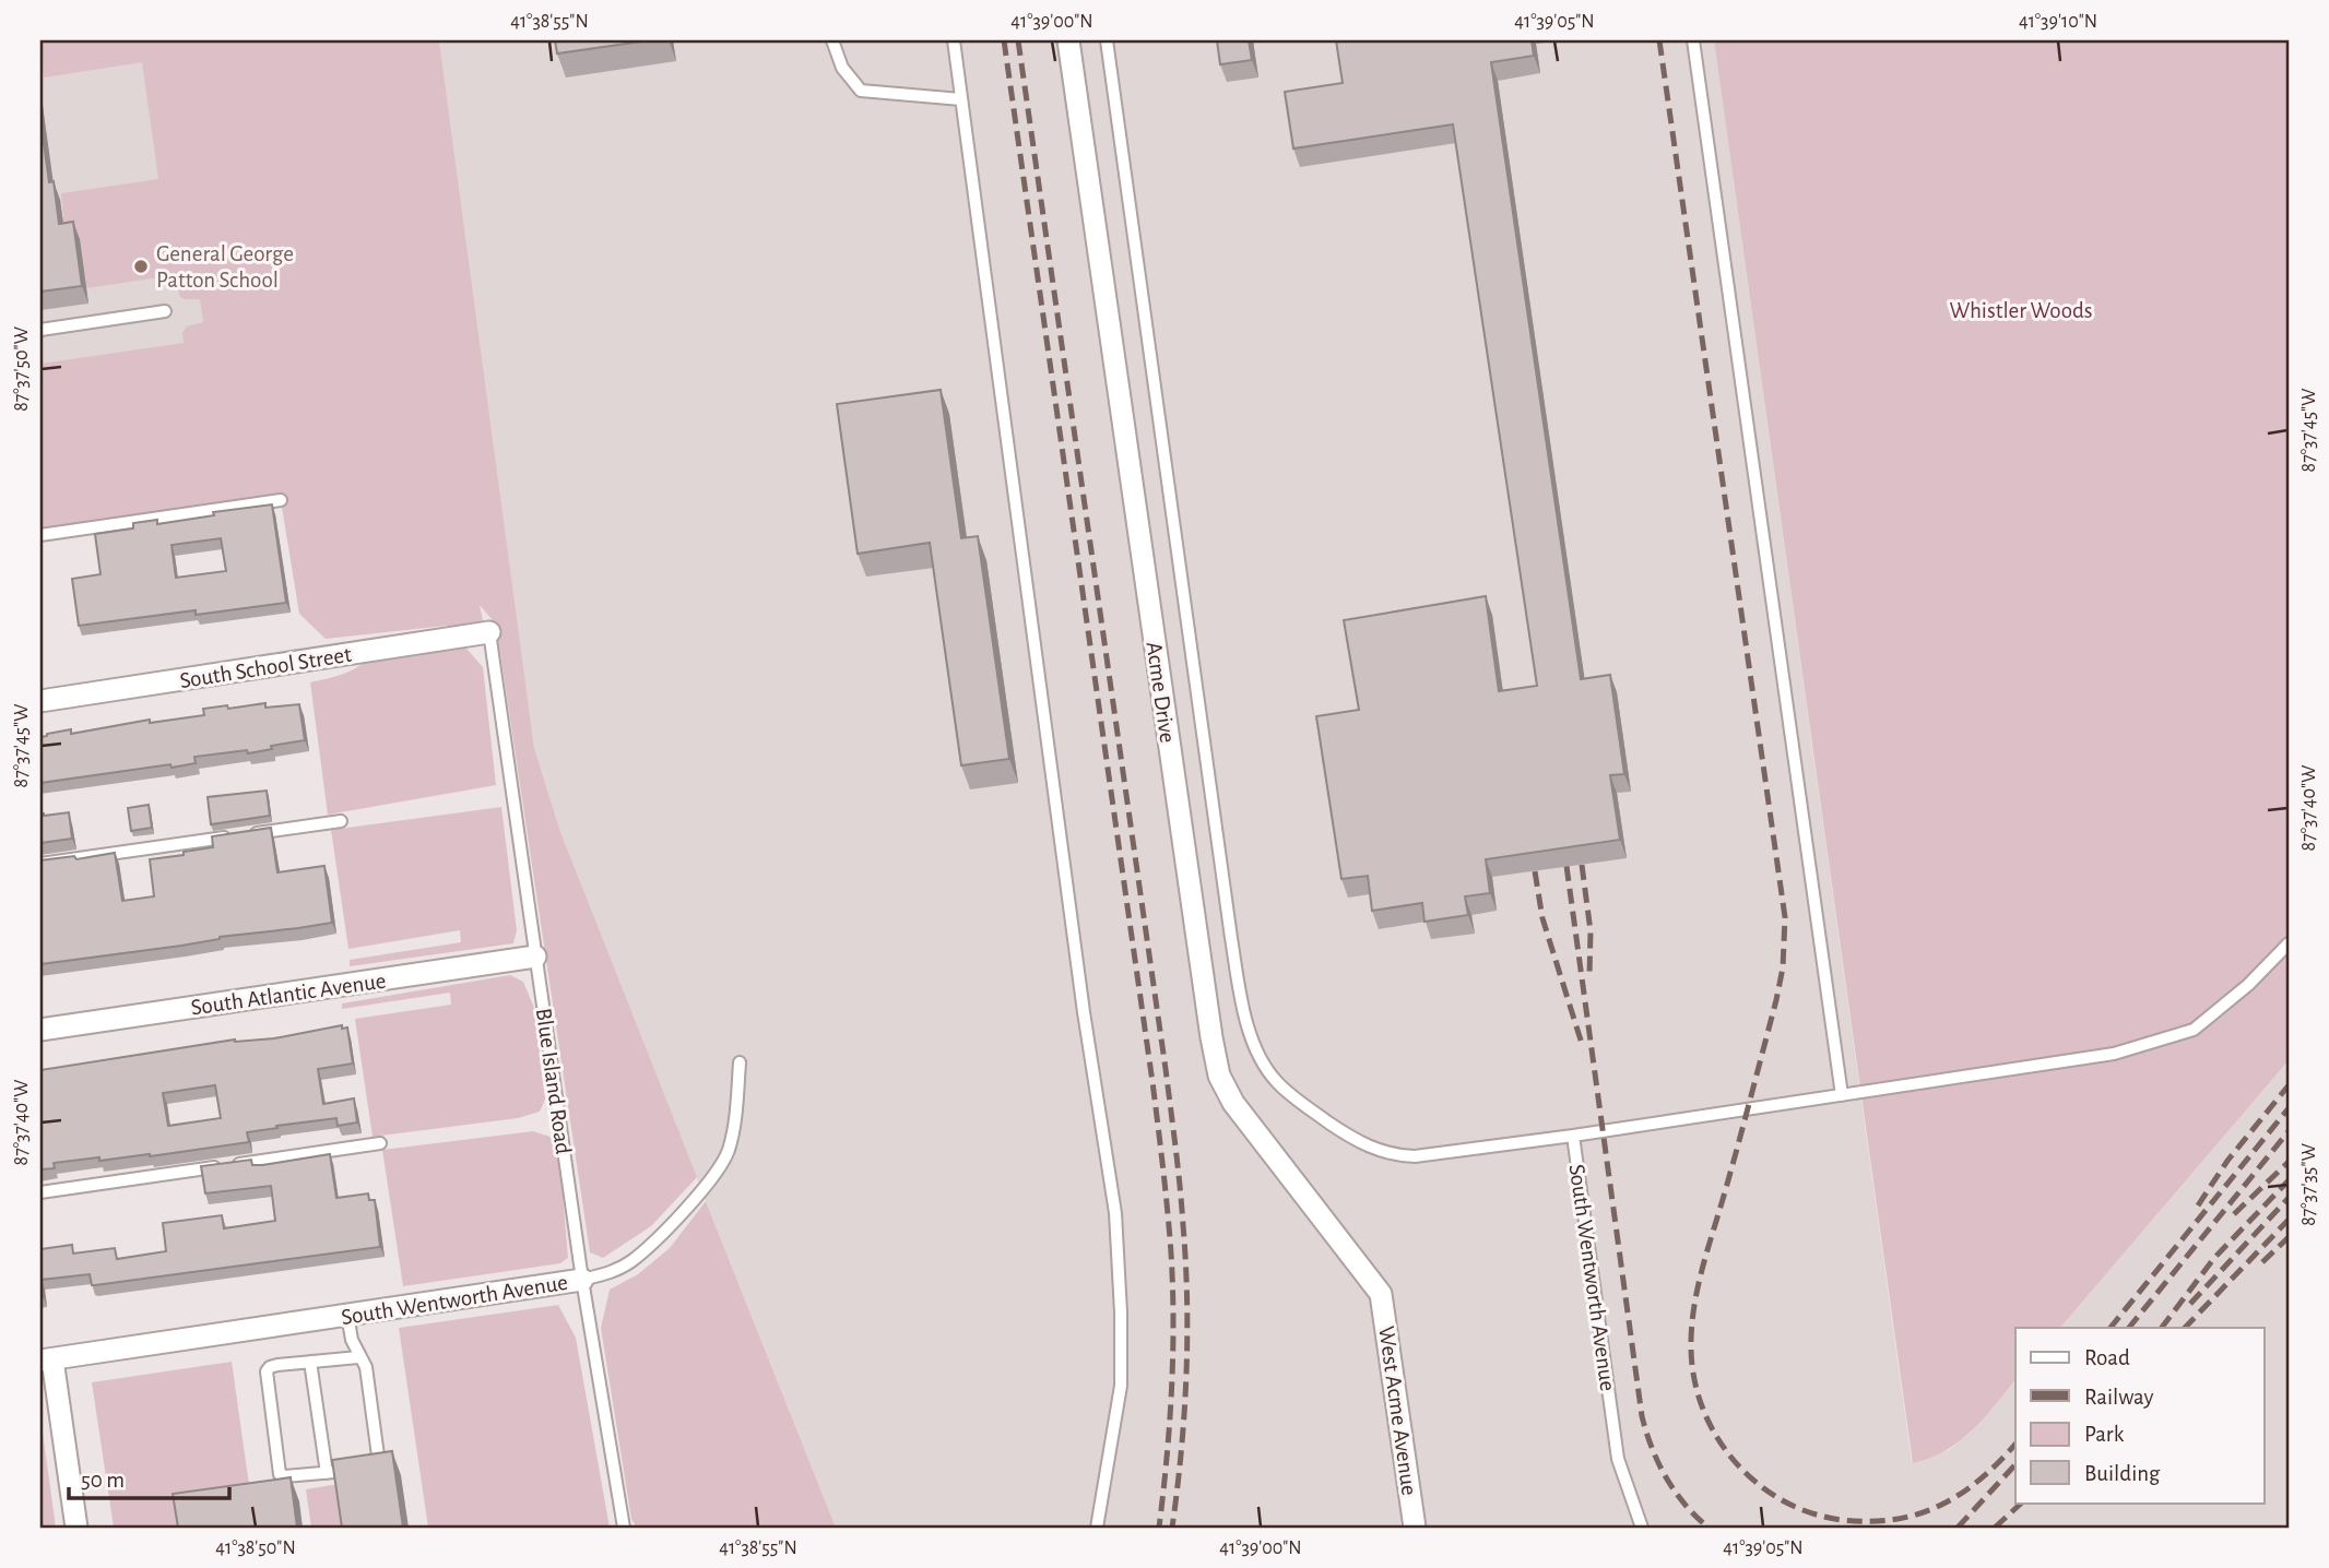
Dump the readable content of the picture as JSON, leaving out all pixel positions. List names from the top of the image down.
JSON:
{
  "streets": {
    "street": [
      "South School Street",
      "Acme Drive",
      "South Atlantic Avenue",
      "South Wentworth Avenue",
      "West Acme Avenue"
    ],
    "lane": ["Blue Island Road"]
  },
  "crossings": [
    ["South School Street", "Blue Island Road"],
    ["Acme Drive", "West Acme Avenue"],
    ["South Atlantic Avenue", "Blue Island Road"],
    ["Blue Island Road", "South Wentworth Avenue"]
  ],
  "parks": ["Whistler Woods"],
  "places": ["General George Patton School"],
  "legend": [
    "Road",
    "Railway",
    "Park",
    "Building"
  ],
  "scale_bar": "50 m",
  "coordinates": [
    "41°38'55\"N",
    "41°39'00\"N",
    "41°39'05\"N",
    "41°39'10\"N",
    "87°37'50\"W",
    "87°37'45\"W",
    "87°37'40\"W",
    "87°37'35\"W",
    "41°38'50\"N"
  ]
}
